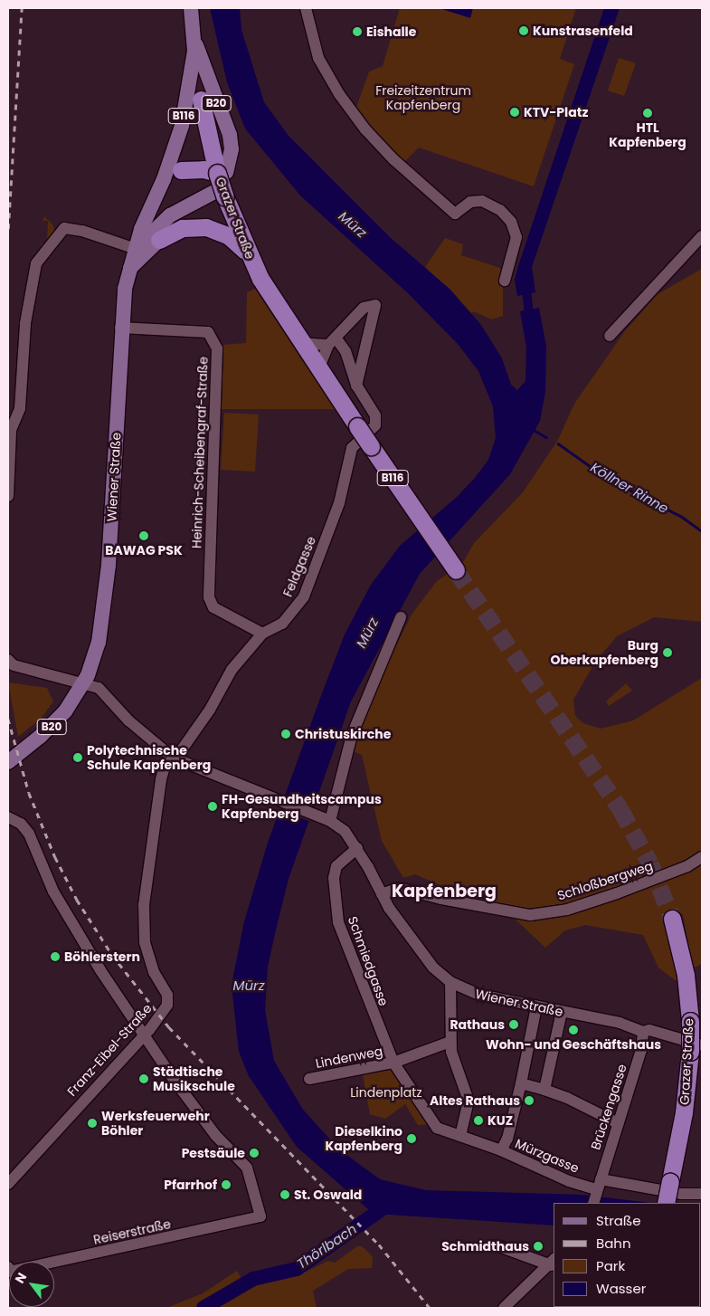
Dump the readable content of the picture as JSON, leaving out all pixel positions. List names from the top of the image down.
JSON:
{
  "streets": {
    "highway": ["B116", "Grazer Straße"],
    "main road": ["B20", "Wiener Straße"],
    "street": [
      "Heinrich-Scheibengraf-Straße",
      "Feldgasse",
      "Schloßbergweg",
      "Schmiedgasse",
      "Franz-Eibel-Straße",
      "Lindenweg",
      "Brückengasse",
      "Mürzgasse",
      "Reiserstraße"
    ]
  },
  "crossings": [
    ["B20", "B116"],
    ["B20", "Grazer Straße"],
    ["B20", "Wiener Straße"],
    ["B116", "Grazer Straße"],
    ["Grazer Straße", "Wiener Straße"],
    ["Heinrich-Scheibengraf-Straße", "Wiener Straße"],
    ["Heinrich-Scheibengraf-Straße", "Feldgasse"],
    ["Wiener Straße", "Feldgasse"],
    ["Wiener Straße", "Schloßbergweg"],
    ["Wiener Straße", "Schmiedgasse"],
    ["Wiener Straße", "Franz-Eibel-Straße"],
    ["Wiener Straße", "Brückengasse"],
    ["Feldgasse", "Franz-Eibel-Straße"],
    ["Schmiedgasse", "Lindenweg"],
    ["Schmiedgasse", "Mürzgasse"],
    ["Franz-Eibel-Straße", "Reiserstraße"],
    ["Lindenweg", "Mürzgasse"],
    ["Brückengasse", "Mürzgasse"]
  ],
  "districts": ["Kapfenberg"],
  "water": ["Mürz", "Köllner Rinne", "Thörlbach"],
  "parks": ["Freizeitzentrum Kapfenberg", "Lindenplatz"],
  "places": [
    "Kunstrasenfeld",
    "Eishalle",
    "KTV-Platz",
    "HTL Kapfenberg",
    "BAWAG PSK",
    "Burg Oberkapfenberg",
    "Christuskirche",
    "Polytechnische Schule Kapfenberg",
    "FH-Gesundheitscampus Kapfenberg",
    "Böhlerstern",
    "Rathaus",
    "Wohn- und Geschäftshaus",
    "Städtische Musikschule",
    "Altes Rathaus",
    "KUZ",
    "Werksfeuerwehr Böhler",
    "Dieselkino Kapfenberg",
    "Pestsäule",
    "Pfarrhof",
    "St. Oswald",
    "Schmidthaus"
  ],
  "legend": [
    "Straße",
    "Bahn",
    "Park",
    "Wasser"
  ],
  "north": "top left"
}
